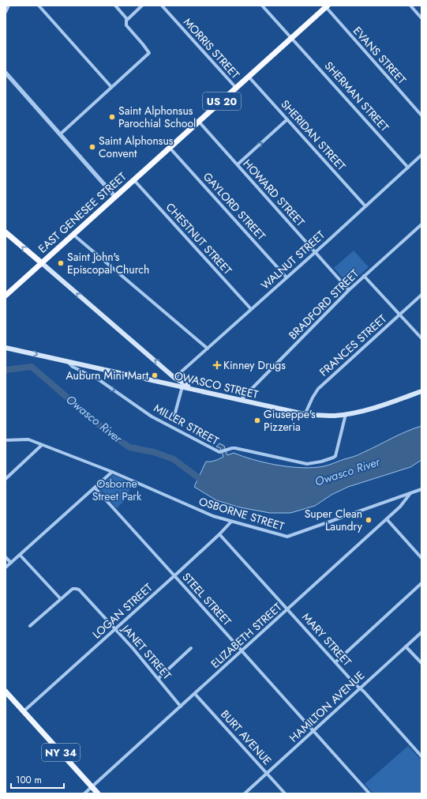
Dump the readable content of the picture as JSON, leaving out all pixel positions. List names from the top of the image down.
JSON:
{
  "streets": {
    "highway": ["US 20", "EAST GENESEE STREET"],
    "main road": ["OWASCO STREET", "NY 34"],
    "street": [
      "MORRIS STREET",
      "EVANS STREET",
      "SHERMAN STREET",
      "SHERIDAN STREET",
      "HOWARD STREET",
      "GAYLORD STREET",
      "CHESTNUT STREET",
      "WALNUT STREET",
      "BRADFORD STREET",
      "FRANCES STREET",
      "MILLER STREET",
      "OSBORNE STREET",
      "STEEL STREET",
      "LOGAN STREET",
      "ELIZABETH STREET",
      "MARY STREET",
      "JANET STREET",
      "HAMILTON AVENUE",
      "BURT AVENUE"
    ]
  },
  "crossings": [
    ["MORRIS STREET", "EAST GENESEE STREET"],
    ["EVANS STREET", "EAST GENESEE STREET"],
    ["SHERMAN STREET", "EAST GENESEE STREET"],
    ["SHERMAN STREET", "WALNUT STREET"],
    ["SHERIDAN STREET", "EAST GENESEE STREET"],
    ["SHERIDAN STREET", "WALNUT STREET"],
    ["HOWARD STREET", "EAST GENESEE STREET"],
    ["HOWARD STREET", "WALNUT STREET"],
    ["HOWARD STREET", "BRADFORD STREET"],
    ["GAYLORD STREET", "EAST GENESEE STREET"],
    ["GAYLORD STREET", "WALNUT STREET"],
    ["EAST GENESEE STREET", "CHESTNUT STREET"],
    ["CHESTNUT STREET", "WALNUT STREET"],
    ["BRADFORD STREET", "OWASCO STREET"],
    ["FRANCES STREET", "OWASCO STREET"],
    ["OWASCO STREET", "MILLER STREET"],
    ["OSBORNE STREET", "LOGAN STREET"],
    ["OSBORNE STREET", "ELIZABETH STREET"],
    ["STEEL STREET", "LOGAN STREET"],
    ["STEEL STREET", "ELIZABETH STREET"],
    ["STEEL STREET", "HAMILTON AVENUE"],
    ["LOGAN STREET", "MARY STREET"],
    ["LOGAN STREET", "JANET STREET"],
    ["LOGAN STREET", "NY 34"],
    ["ELIZABETH STREET", "MARY STREET"],
    ["ELIZABETH STREET", "JANET STREET"],
    ["ELIZABETH STREET", "BURT AVENUE"],
    ["ELIZABETH STREET", "NY 34"],
    ["MARY STREET", "HAMILTON AVENUE"],
    ["HAMILTON AVENUE", "BURT AVENUE"]
  ],
  "one_way": ["MILLER STREET"],
  "water": ["Owasco River"],
  "parks": ["Osborne Street Park"],
  "places": {
    "other": [
      "Saint Alphonsus Parochial School",
      "Saint Alphonsus Convent",
      "Saint John's Episcopal Church",
      "Auburn Mini Mart",
      "Giuseppe's Pizzeria",
      "Super Clean Laundry"
    ],
    "health": ["Kinney Drugs"]
  },
  "scale_bar": "100 m"
}
